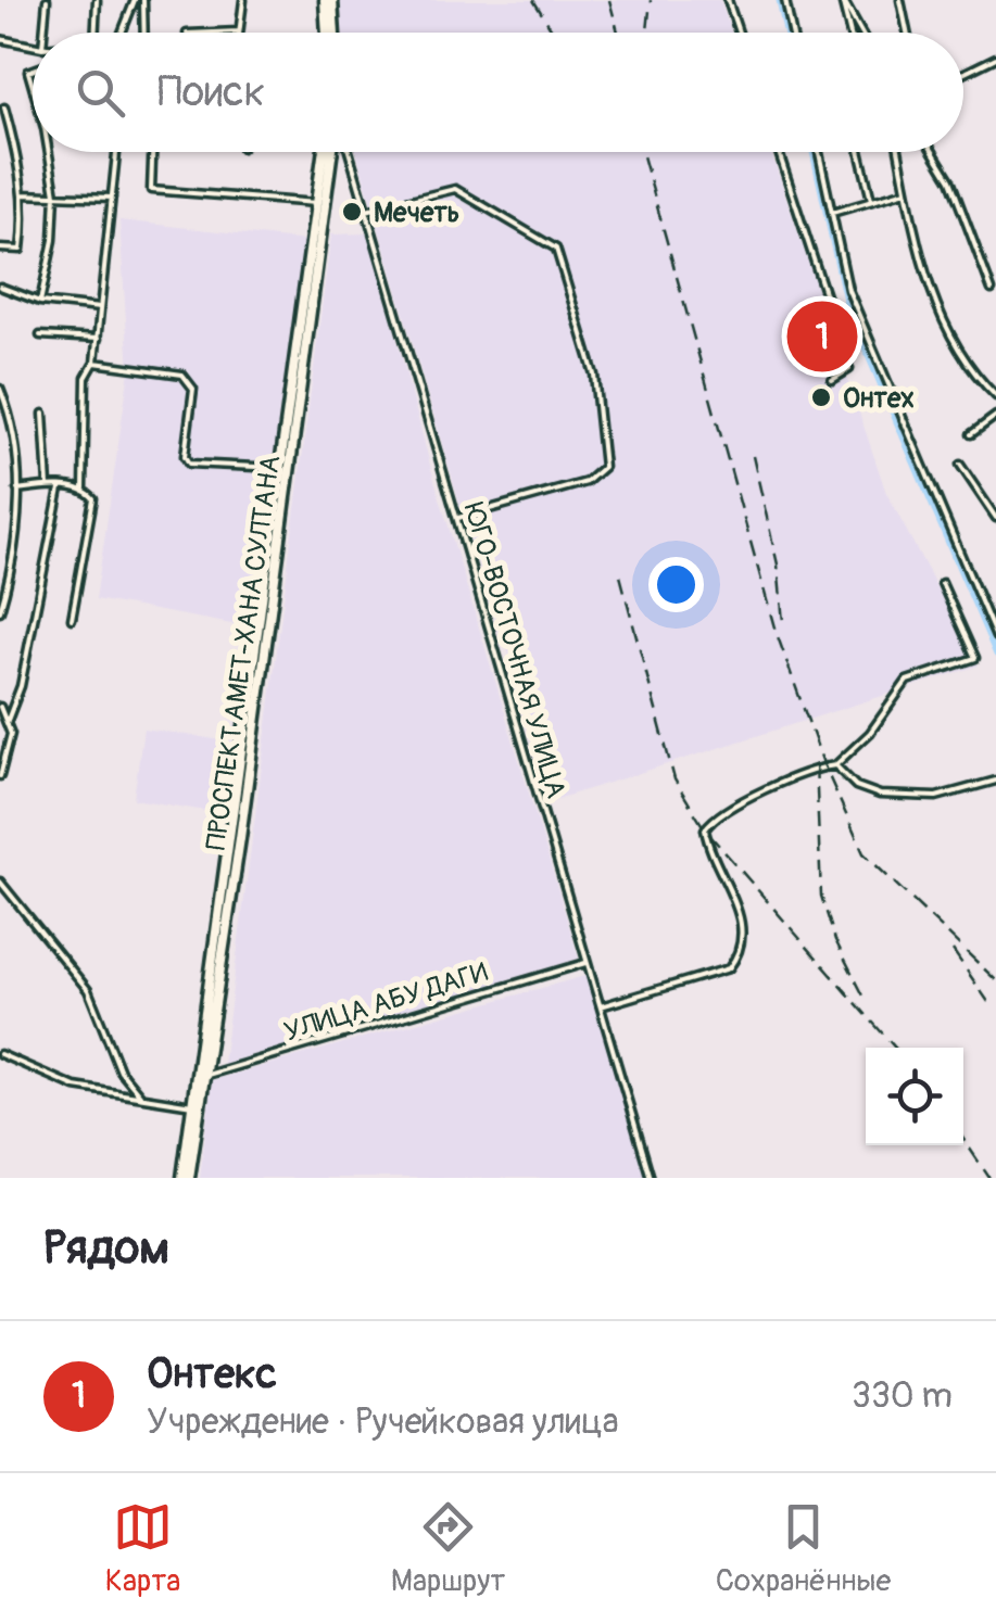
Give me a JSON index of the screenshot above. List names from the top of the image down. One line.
{"streets":{"main road":["ПРОСПЕКТ АМЕТ-ХАНА СУЛТАНА"],"street":["ЮГО-ВОСТОЧНАЯ УЛИЦА","УЛИЦА АБУ ДАГИ"]},"crossings":[["ЮГО-ВОСТОЧНАЯ УЛИЦА","УЛИЦА АБУ ДАГИ"],["ПРОСПЕКТ АМЕТ-ХАНА СУЛТАНА","УЛИЦА АБУ ДАГИ"]],"places":["Мечеть","Онтех"],"page":{"search":"Поиск","pins":"1","heading":"Рядом","list":[{"mark":"1","name":"Онтекс","note":"Учреждение · Ручейковая улица","value":"330 m"}],"nav":["Карта","Маршрут","Сохранённые"]}}
